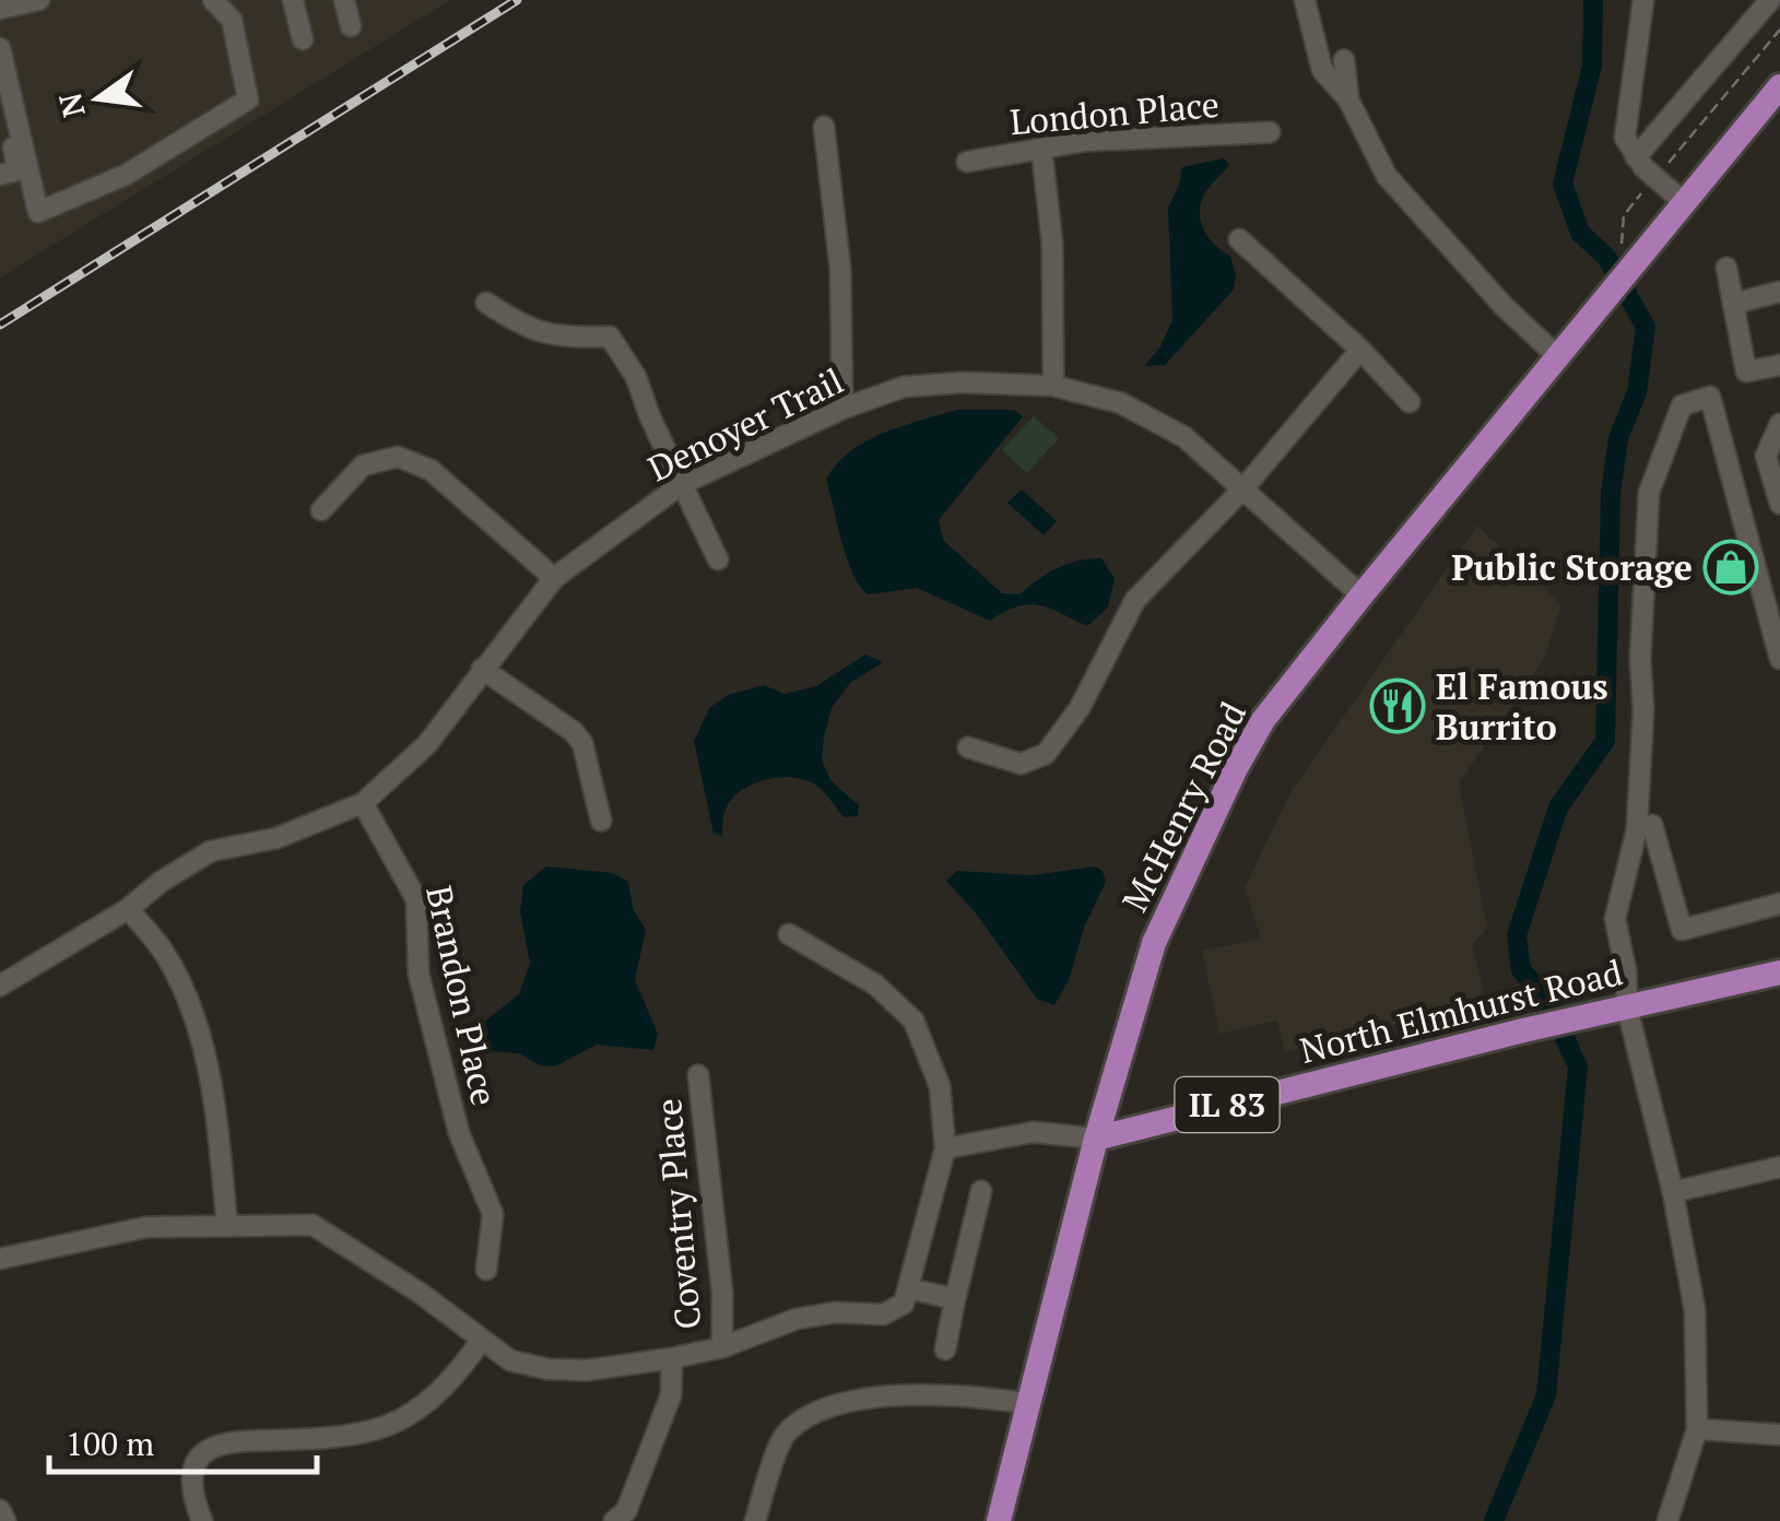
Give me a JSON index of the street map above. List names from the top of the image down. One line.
{"streets":{"main road":["McHenry Road","North Elmhurst Road","IL 83"],"street":["London Place","Denoyer Trail","Brandon Place","Coventry Place"]},"crossings":[["Denoyer Trail","McHenry Road"],["Denoyer Trail","Brandon Place"],["McHenry Road","North Elmhurst Road"]],"places":{"shop":["Public Storage"],"restaurant":["El Famous Burrito"]},"scale_bar":"100 m","north":"left"}
